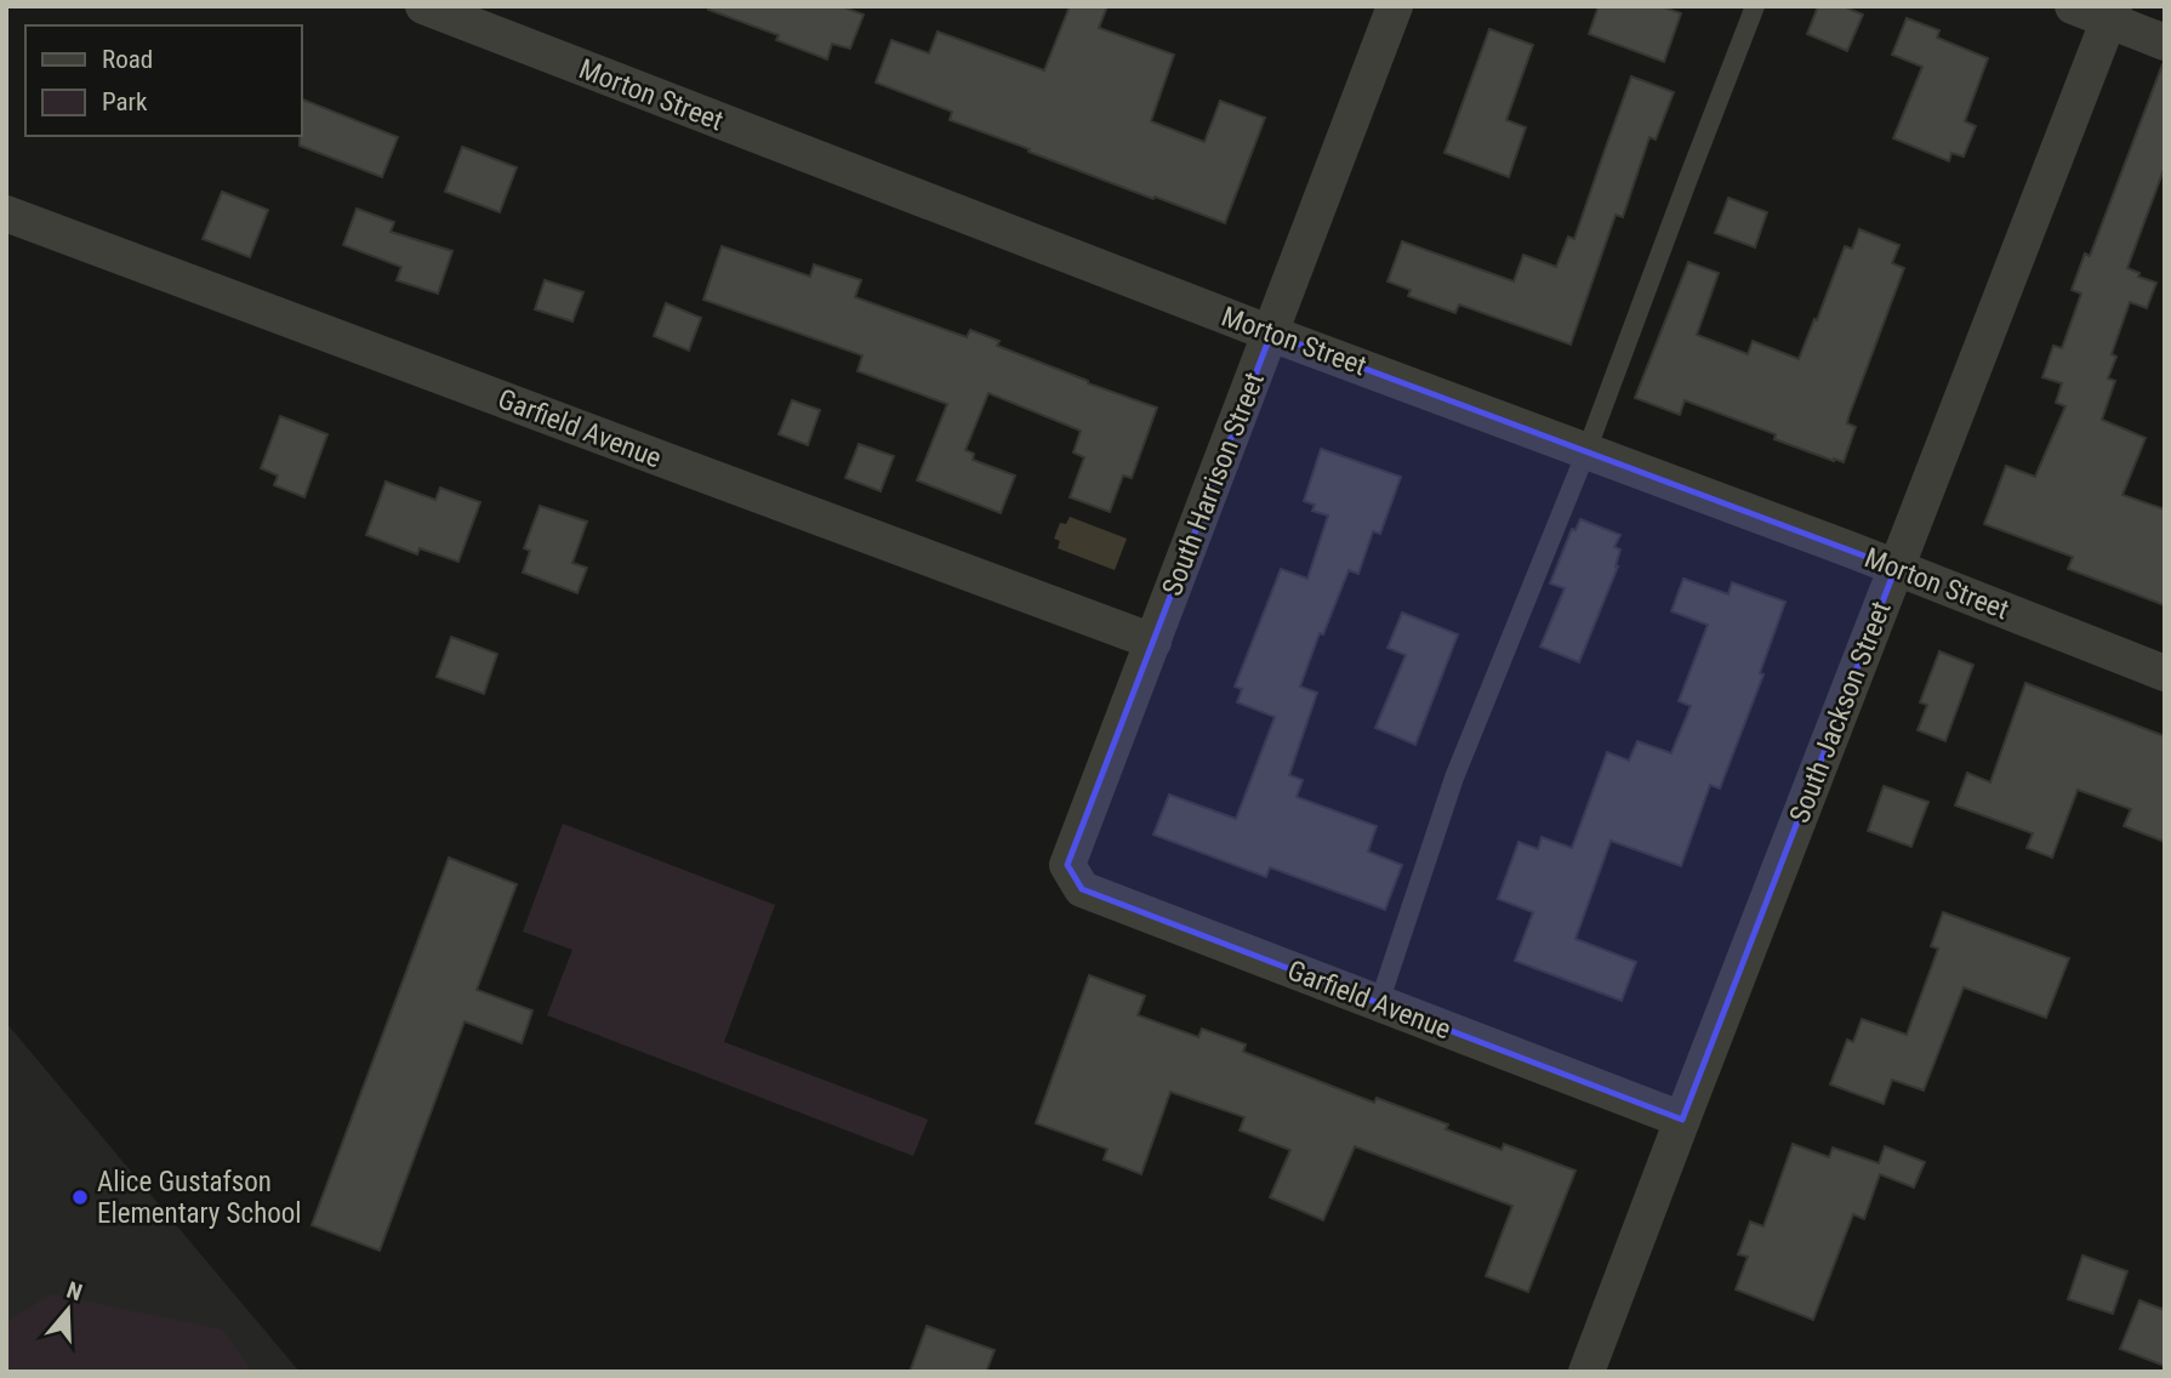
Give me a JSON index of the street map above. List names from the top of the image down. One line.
{"streets":{"street":["Morton Street","Garfield Avenue","South Harrison Street","South Jackson Street"]},"crossings":[["Morton Street","South Harrison Street"],["Morton Street","South Jackson Street"],["Garfield Avenue","South Harrison Street"],["Garfield Avenue","South Jackson Street"]],"places":["Alice Gustafson Elementary School"],"legend":["Road","Park"],"north":"top"}
